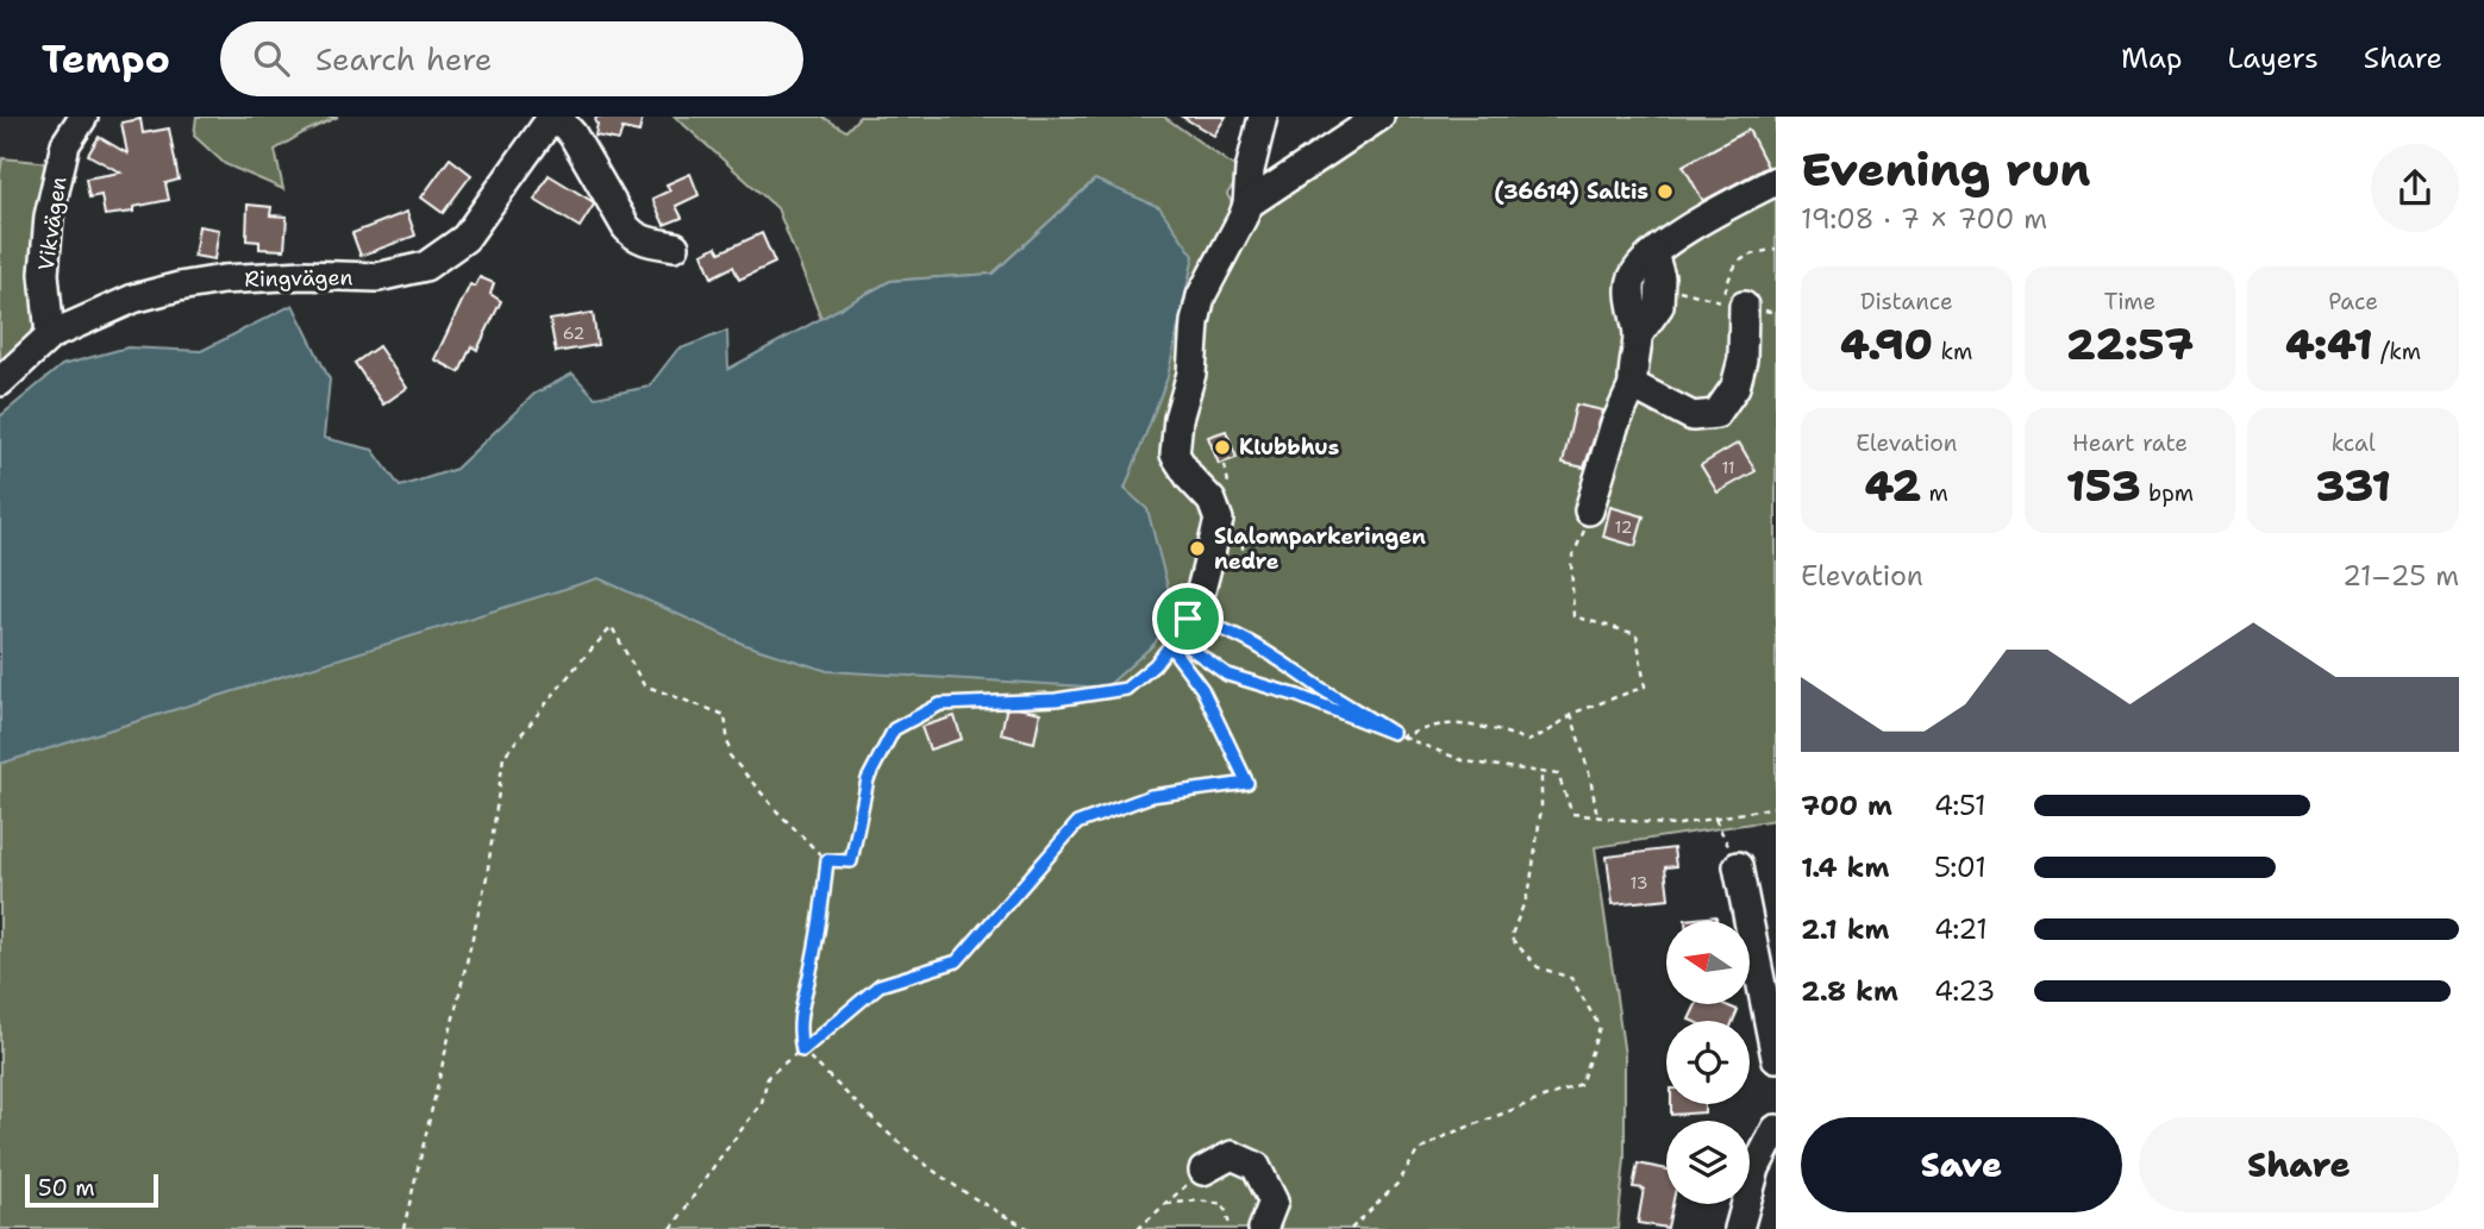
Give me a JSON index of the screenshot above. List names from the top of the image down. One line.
{"streets":{"street":["Vikvägen","Ringvägen"]},"crossings":[["Vikvägen","Ringvägen"]],"places":["(36614) Saltis","Klubbhus","Slalomparkeringen nedre"],"house_numbers":["62","11","12","13"],"scale_bar":"50 m","north":"left","page":{"header":"Tempo","search":"Search here","nav":["Map","Layers","Share"],"heading":["Evening run","19:08 · 7 × 700 m"],"stats":[["Distance","4.90 km"],["Time","22:57"],["Pace","4:41 /km"],["Elevation","42 m"],["Heart rate","153 bpm"],["kcal","331"]],"chart":["Elevation","21–25 m"],"list":[{"name":"700 m","note":"4:51"},{"name":"1.4 km","note":"5:01"},{"name":"2.1 km","note":"4:21"},{"name":"2.8 km","note":"4:23"}],"buttons":["Save","Share"],"scale":"50 m"}}
